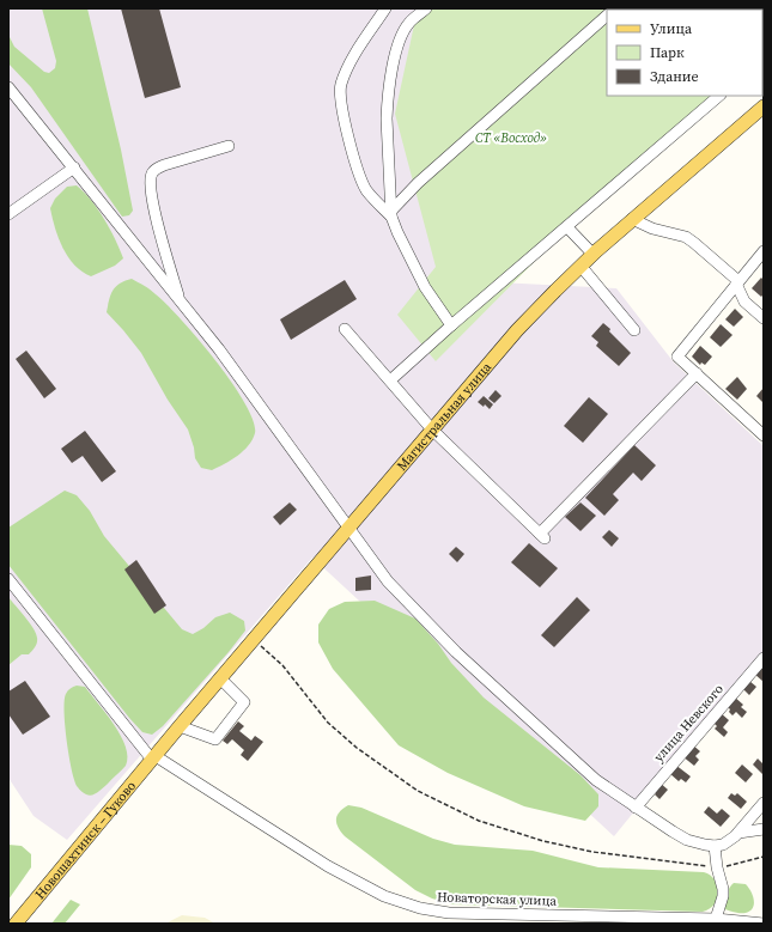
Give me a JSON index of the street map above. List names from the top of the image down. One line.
{"streets":{"main road":["Магистральная улица","Новошахтинск – Гуково"],"street":["улица Невского","Новаторская улица"]},"crossings":[["Магистральная улица","Новошахтинск – Гуково"],["Магистральная улица","Новаторская улица"],["Новошахтинск – Гуково","Новаторская улица"]],"parks":["СТ «Восход»"],"legend":["Улица","Парк","Здание"]}
